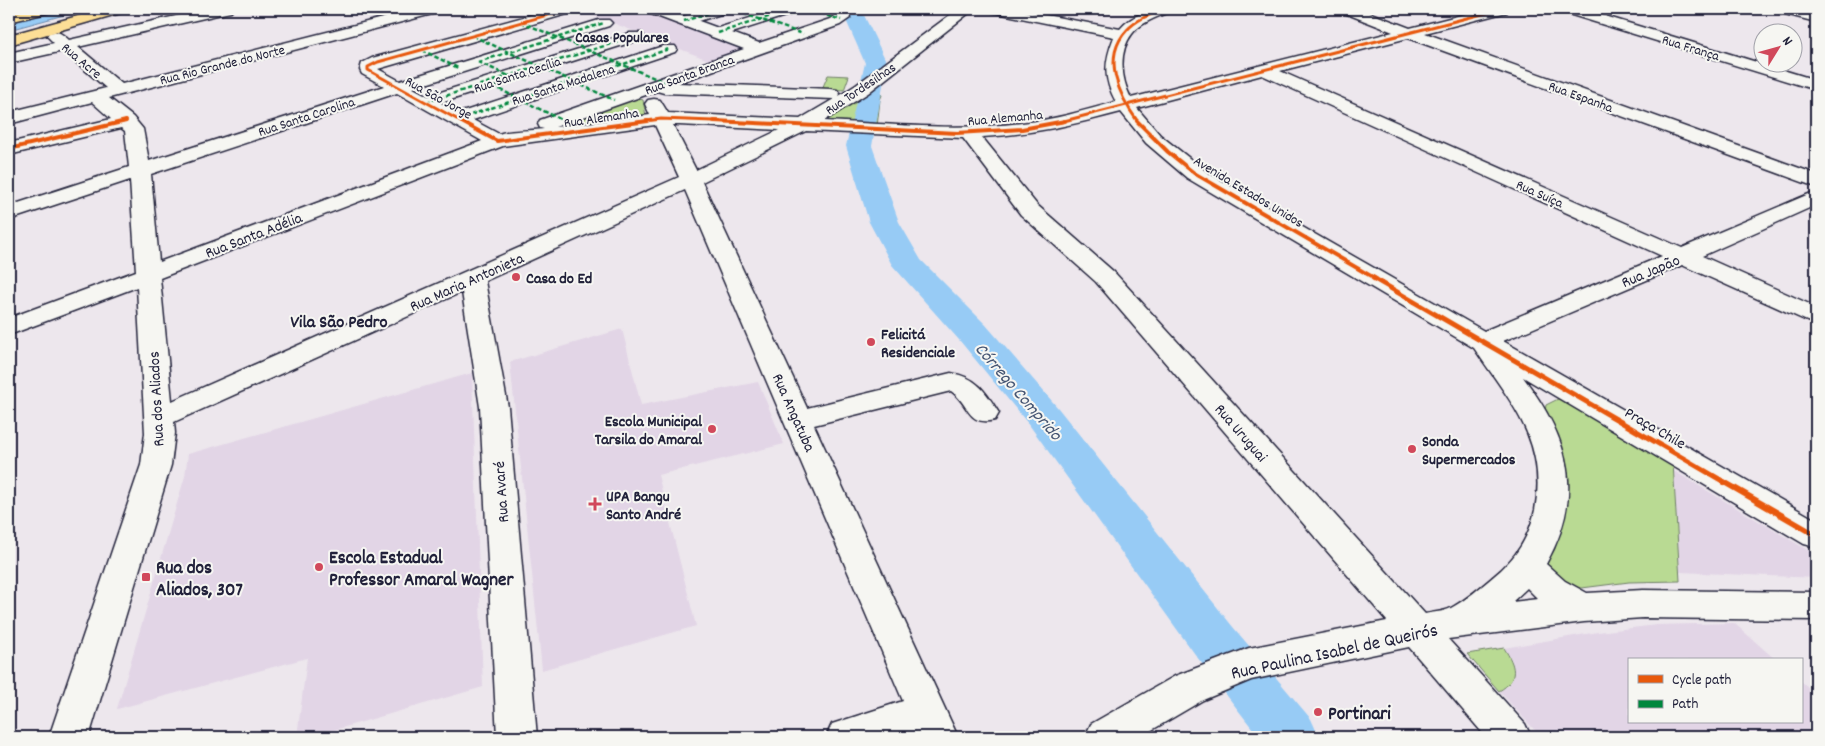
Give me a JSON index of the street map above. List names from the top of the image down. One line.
{"streets":{"street":["Rua França","Rua Acre","Rua Rio Grande do Norte","Rua Santa Cecília","Rua Santa Branca","Rua Santa Madalena","Rua Tordesilhas","Rua Espanha","Rua São Jorge","Rua Santa Carolina","Rua Alemanha","Avenida Estados Unidos","Rua Suíça","Rua Santa Adélia","Rua Japão","Rua Maria Antonieta","Rua dos Aliados","Rua Angatuba","Praça Chile","Rua Uruguai","Rua Avaré","Rua Paulina Isabel de Queirós"]},"crossings":[["Rua Acre","Rua Rio Grande do Norte"],["Rua Acre","Rua dos Aliados"],["Rua Rio Grande do Norte","Rua dos Aliados"],["Rua Santa Cecília","Rua São Jorge"],["Rua Santa Branca","Rua Alemanha"],["Rua Santa Branca","Rua Angatuba"],["Rua Santa Madalena","Rua São Jorge"],["Rua Tordesilhas","Rua Alemanha"],["Rua Tordesilhas","Rua Maria Antonieta"],["Rua Tordesilhas","Rua Angatuba"],["Rua Espanha","Rua Alemanha"],["Rua São Jorge","Rua Santa Carolina"],["Rua São Jorge","Rua Alemanha"],["Rua São Jorge","Rua Santa Adélia"],["Rua Santa Carolina","Rua dos Aliados"],["Rua Alemanha","Avenida Estados Unidos"],["Rua Alemanha","Rua Suíça"],["Rua Alemanha","Rua Santa Adélia"],["Rua Alemanha","Rua Angatuba"],["Rua Alemanha","Rua Uruguai"],["Avenida Estados Unidos","Rua Japão"],["Avenida Estados Unidos","Praça Chile"],["Rua Suíça","Rua Japão"],["Rua Santa Adélia","Rua dos Aliados"],["Rua Japão","Praça Chile"],["Rua Maria Antonieta","Rua dos Aliados"],["Rua Maria Antonieta","Rua Angatuba"],["Rua Maria Antonieta","Rua Avaré"],["Rua Uruguai","Rua Paulina Isabel de Queirós"]],"districts":["Casas Populares","Vila São Pedro"],"water":["Córrego Comprido"],"places":{"other":["Casa do Ed","Felicitá Residenciale","Escola Municipal Tarsila do Amaral","Sonda Supermercados","Escola Estadual Professor Amaral Wagner","Portinari"],"health":["UPA Bangu Santo André"],"transit":["Rua dos Aliados, 307"]},"legend":["Cycle path","Path"],"north":"top right"}
